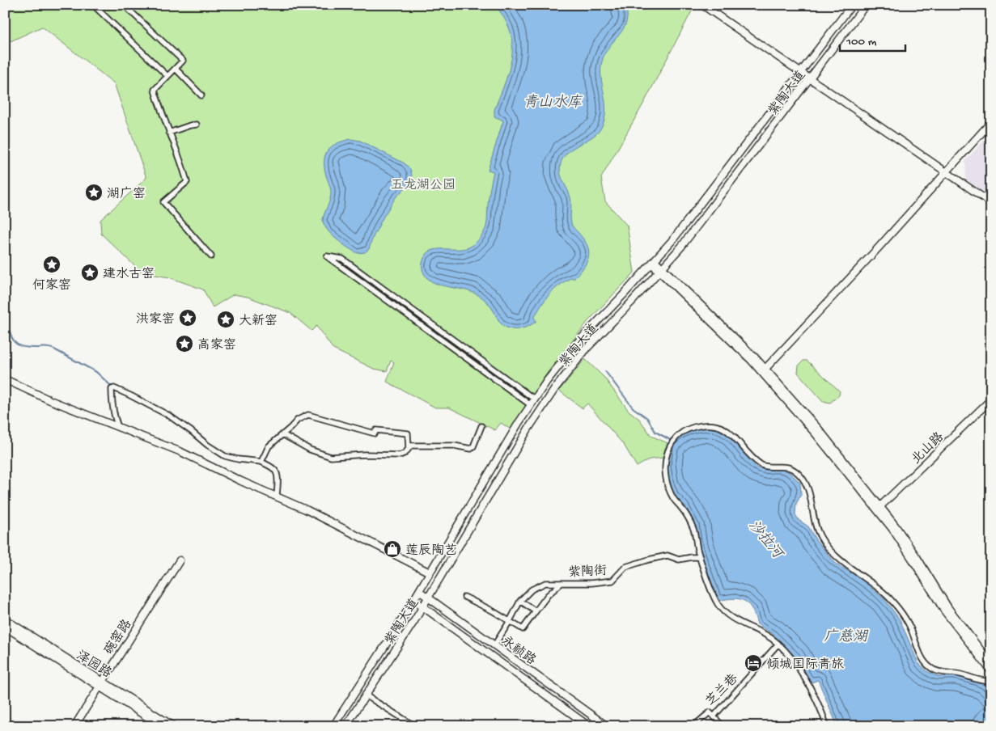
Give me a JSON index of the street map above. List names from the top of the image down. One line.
{"streets":{"street":["紫陶大道","北山路","紫陶街","碗窑路","永祯路","泽园路","芝兰巷"]},"crossings":[["紫陶大道","永祯路"],["紫陶街","永祯路"],["碗窑路","泽园路"]],"water":["青山水库","沙拉河","广慈湖"],"parks":["五龙湖公园"],"places":{"place":["湖广窑","何家窑","建水古窑","洪家窑","大新窑","高家窑"],"shop":["莲辰陶艺"],"hotel":["倾城国际青旅"]},"scale_bar":"100 m"}
